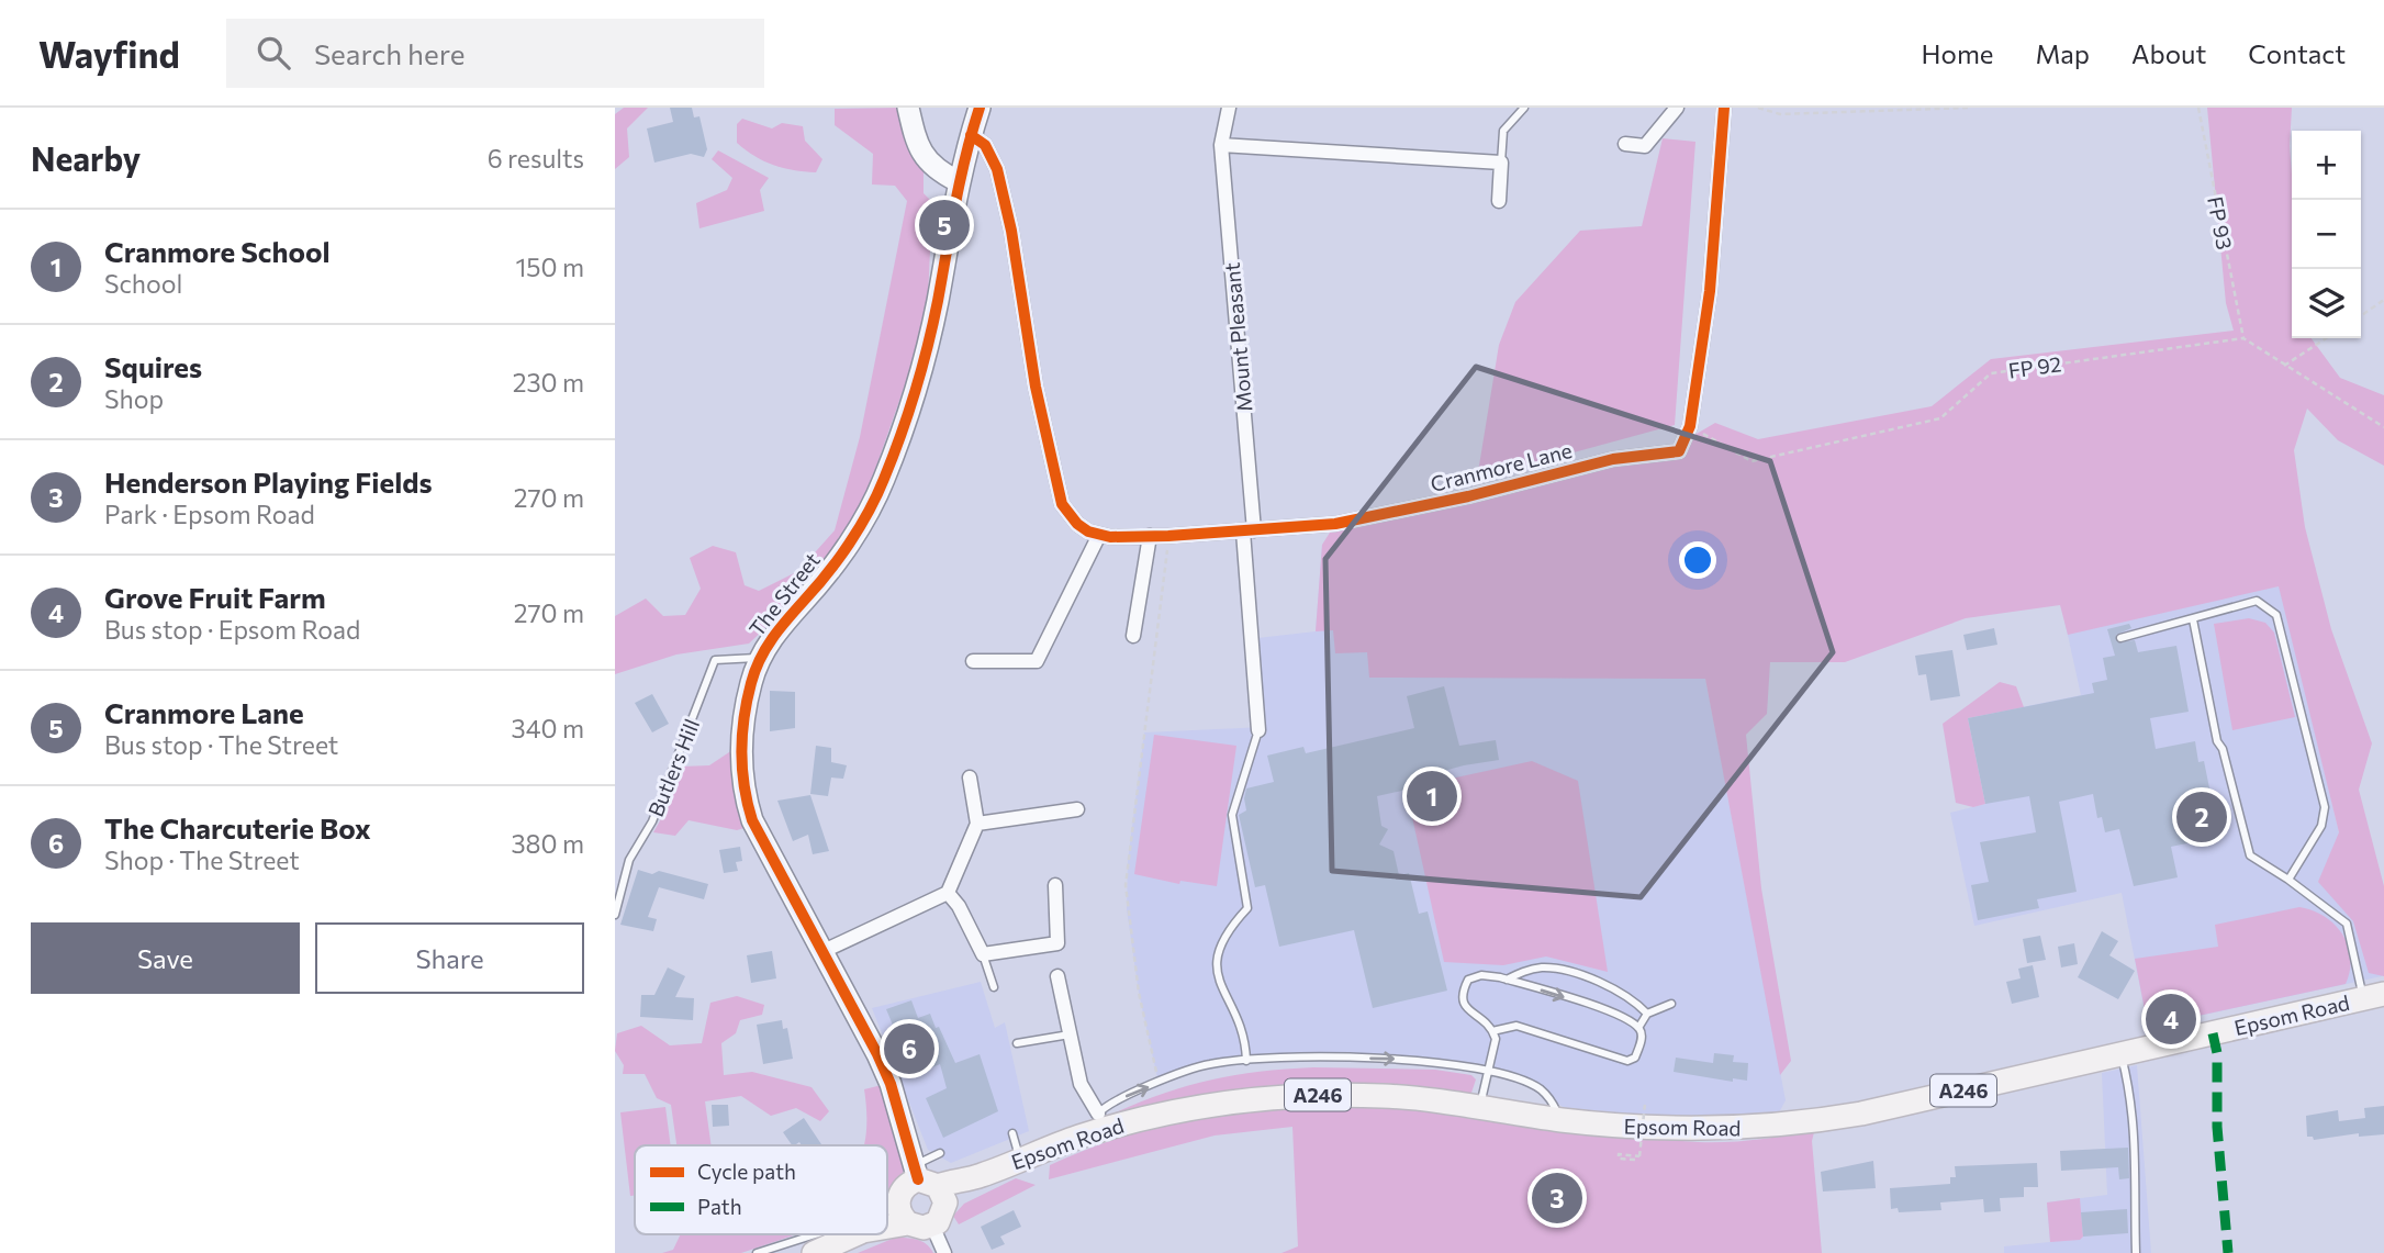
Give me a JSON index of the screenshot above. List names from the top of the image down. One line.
{"streets":{"main road":["Epsom Road","A246"],"street":["Mount Pleasant","Cranmore Lane","The Street"],"lane":["Butlers Hill"],"path":["FP 93","FP 92"]},"crossings":[["FP 93","FP 92"],["Mount Pleasant","Cranmore Lane"],["FP 92","Cranmore Lane"],["The Street","Butlers Hill"],["The Street","Epsom Road"]],"legend":["Cycle path","Path"],"page":{"header":"Wayfind","search":"Search here","nav":["Home","Map","About","Contact"],"heading":["Nearby","6 results"],"map_buttons":["+","−"],"pins":["5","1","2","4","6","3"],"list":[{"mark":"1","name":"Cranmore School","note":"School","value":"150 m"},{"mark":"2","name":"Squires","note":"Shop","value":"230 m"},{"mark":"3","name":"Henderson Playing Fields","note":"Park · Epsom Road","value":"270 m"},{"mark":"4","name":"Grove Fruit Farm","note":"Bus stop · Epsom Road","value":"270 m"},{"mark":"5","name":"Cranmore Lane","note":"Bus stop · The Street","value":"340 m"},{"mark":"6","name":"The Charcuterie Box","note":"Shop · The Street","value":"380 m"}],"buttons":["Save","Share"]}}
